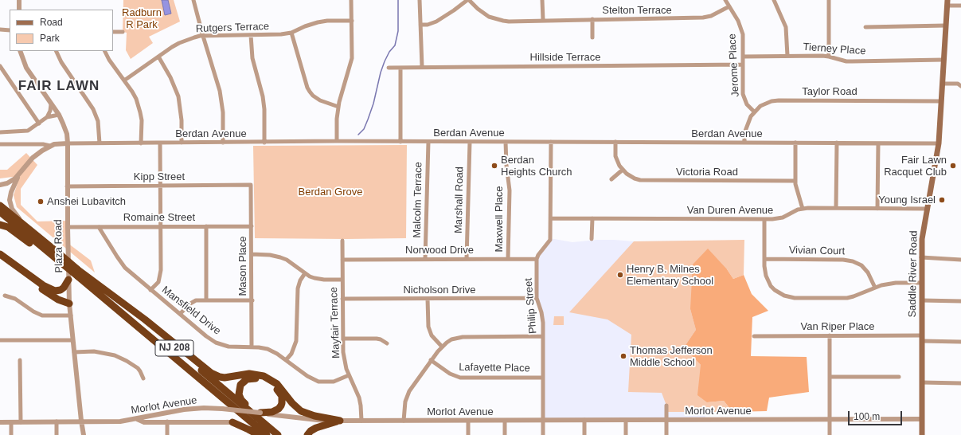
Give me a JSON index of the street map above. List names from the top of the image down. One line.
{"streets":{"highway":["NJ 208"],"main road":["Saddle River Road"],"street":["Stelton Terrace","Rutgers Terrace","Tierney Place","Hillside Terrace","Jerome Place","Taylor Road","Berdan Avenue","Victoria Road","Kipp Street","Malcolm Terrace","Marshall Road","Van Duren Avenue","Romaine Street","Maxwell Place","Plaza Road","Norwood Drive","Vivian Court","Mason Place","Nicholson Drive","Philip Street","Mansfield Drive","Mayfair Terrace","Van Riper Place","Lafayette Place","Morlot Avenue"]},"crossings":[["Stelton Terrace","Jerome Place"],["Tierney Place","Jerome Place"],["Tierney Place","Saddle River Road"],["Hillside Terrace","Jerome Place"],["Jerome Place","Taylor Road"],["Taylor Road","Saddle River Road"],["Berdan Avenue","Victoria Road"],["Berdan Avenue","Malcolm Terrace"],["Berdan Avenue","Marshall Road"],["Berdan Avenue","Maxwell Place"],["Berdan Avenue","Plaza Road"],["Berdan Avenue","Saddle River Road"],["Kipp Street","Plaza Road"],["Kipp Street","Mason Place"],["Malcolm Terrace","Norwood Drive"],["Marshall Road","Norwood Drive"],["Van Duren Avenue","Saddle River Road"],["Romaine Street","Plaza Road"],["Romaine Street","Mason Place"],["Romaine Street","Mansfield Drive"],["Maxwell Place","Norwood Drive"],["Plaza Road","Morlot Avenue"],["Norwood Drive","Philip Street"],["Norwood Drive","Mayfair Terrace"],["Mason Place","Mansfield Drive"],["Saddle River Road","Van Riper Place"],["Saddle River Road","Morlot Avenue"],["Nicholson Drive","Philip Street"],["Nicholson Drive","Mayfair Terrace"],["Philip Street","Lafayette Place"],["Philip Street","Morlot Avenue"],["Mansfield Drive","Mayfair Terrace"],["Mayfair Terrace","Morlot Avenue"]],"districts":["FAIR LAWN"],"parks":["Radburn R Park","Berdan Grove"],"places":["Berdan Heights Church","Fair Lawn Racquet Club","Young Israel","Anshei Lubavitch","Henry B. Milnes Elementary School","Thomas Jefferson Middle School"],"legend":["Road","Park"],"scale_bar":"100 m"}
